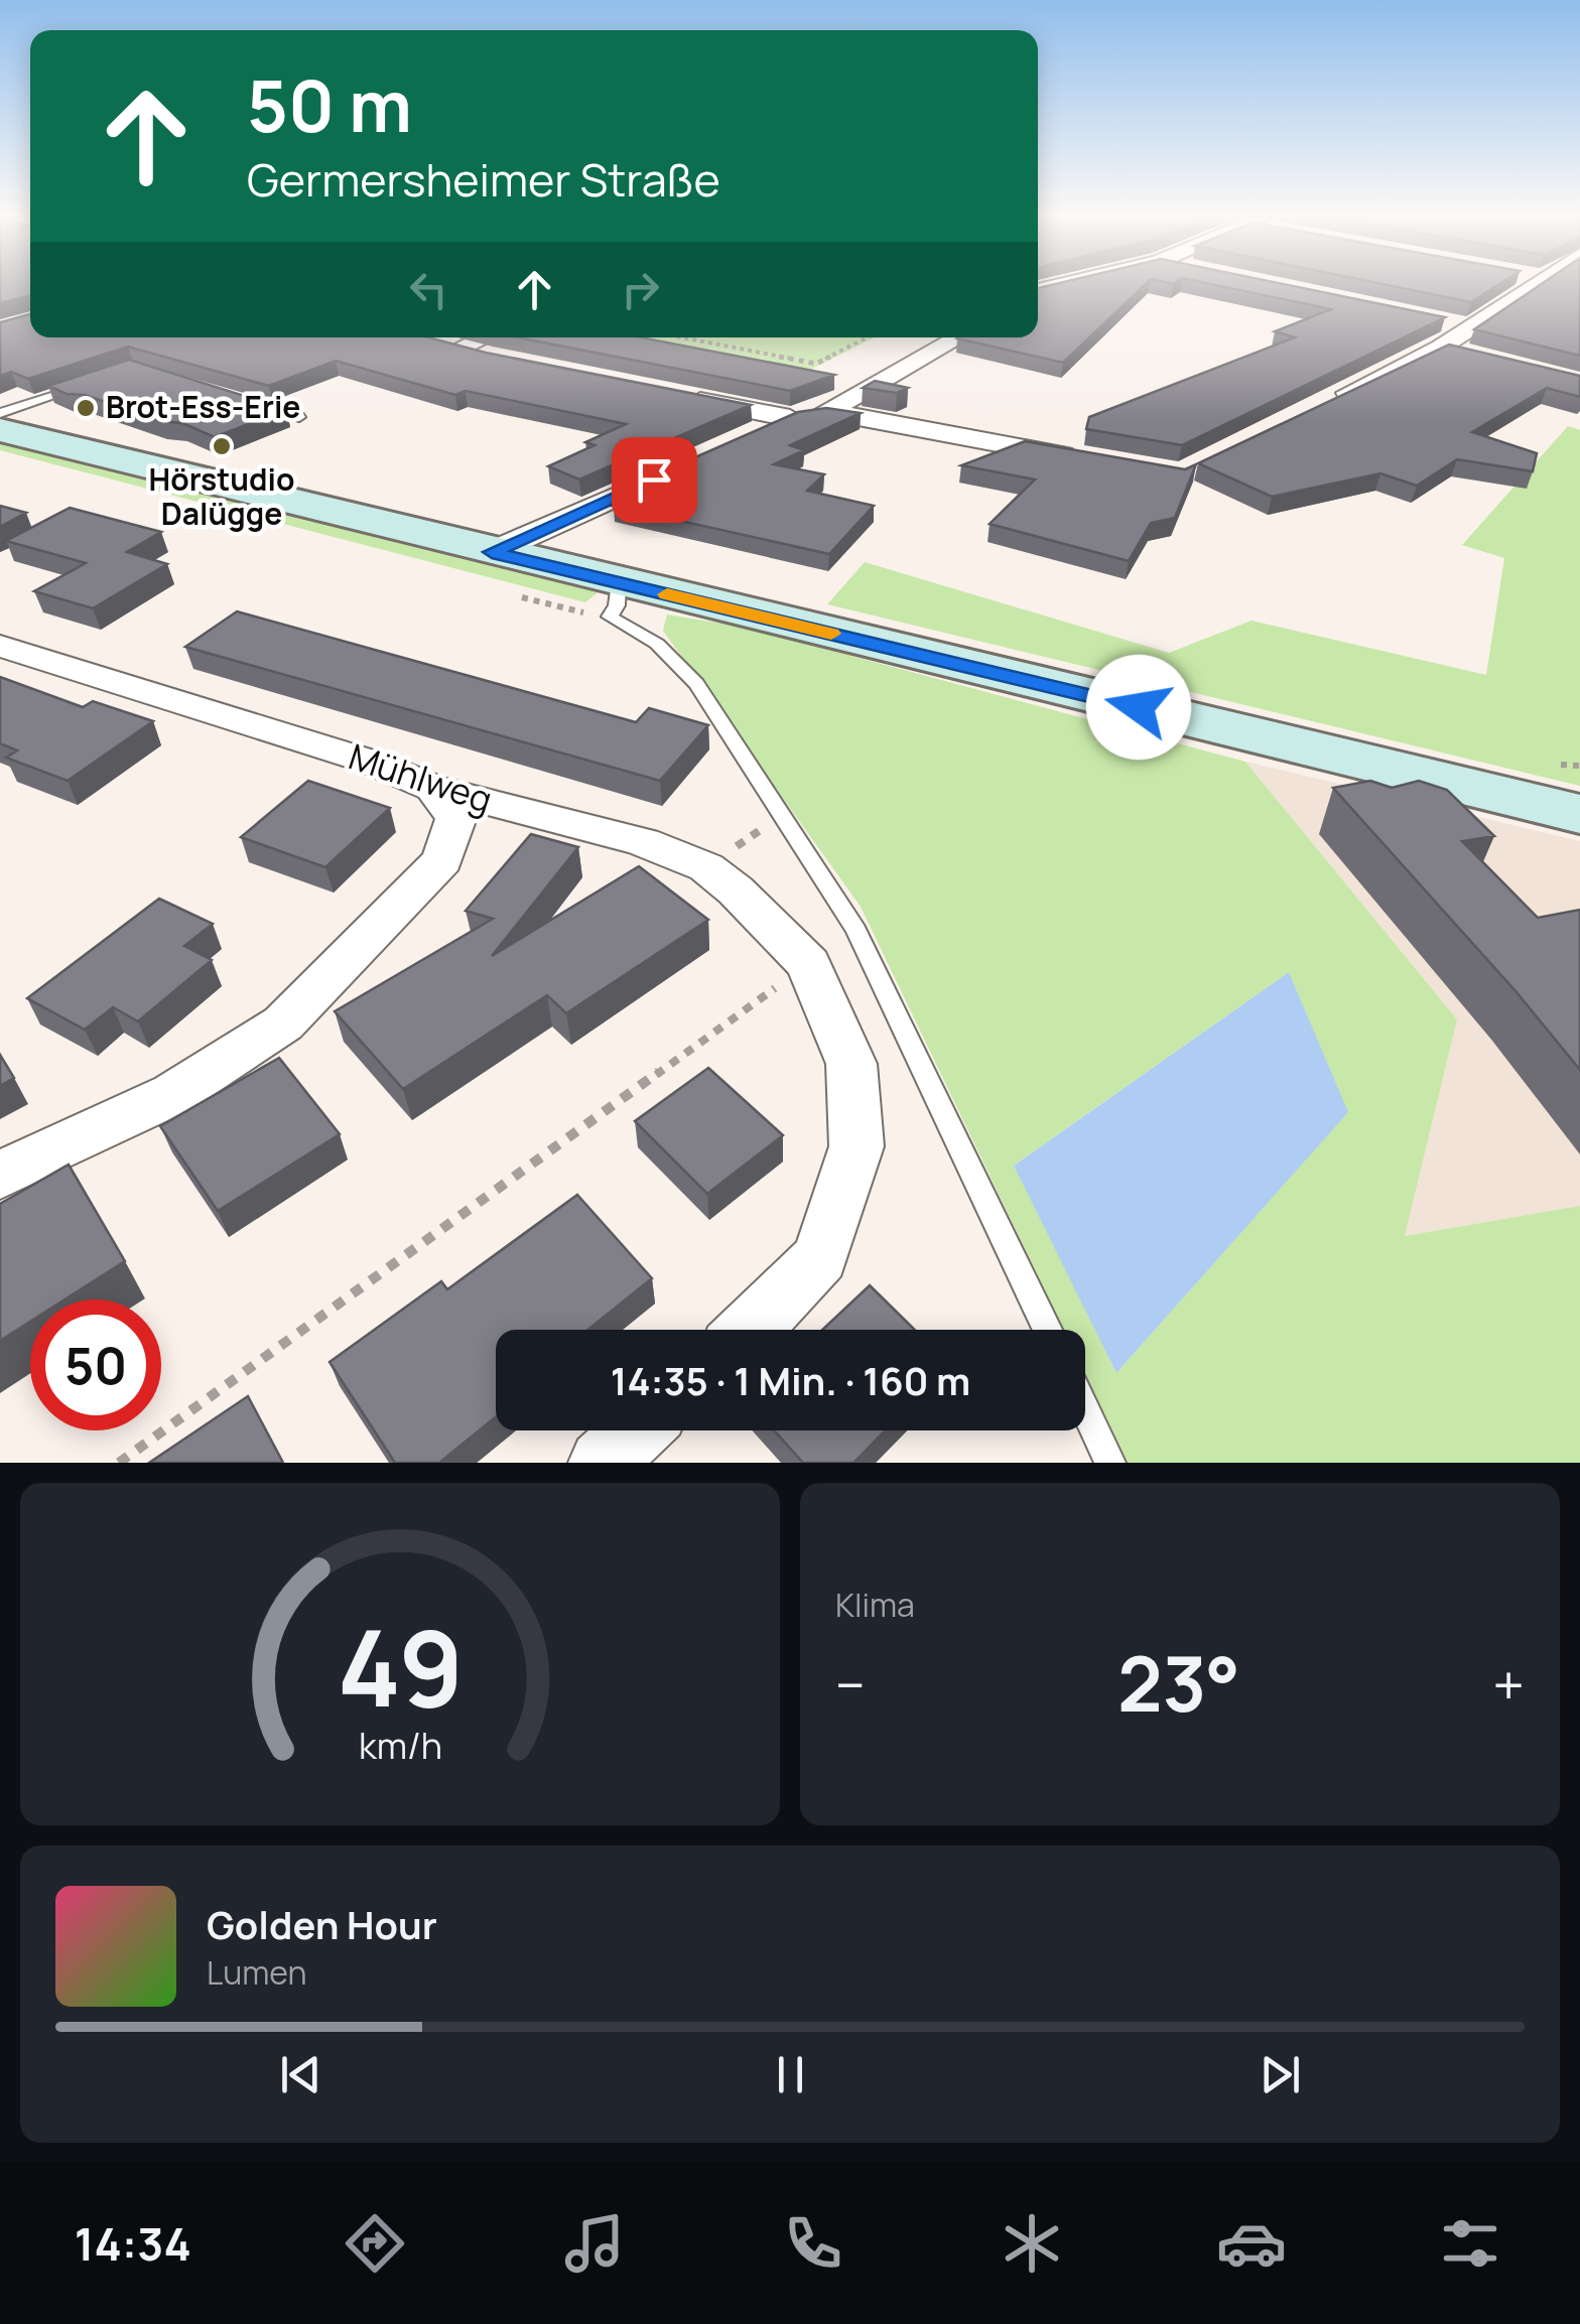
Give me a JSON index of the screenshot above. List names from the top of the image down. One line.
{"streets":{"street":["Mühlweg"]},"places":["Brot-Ess-Erie","Hörstudio Dalügge"],"page":{"turn":["50 m","Germersheimer Straße"],"limit":"50","trip":"14:35 · 1 Min. · 160 m","tile":"Klima","heat":["−","23°","+"],"song":["Golden Hour","Lumen"],"tabs":"14:34","gauge":["49","km/h"]}}
